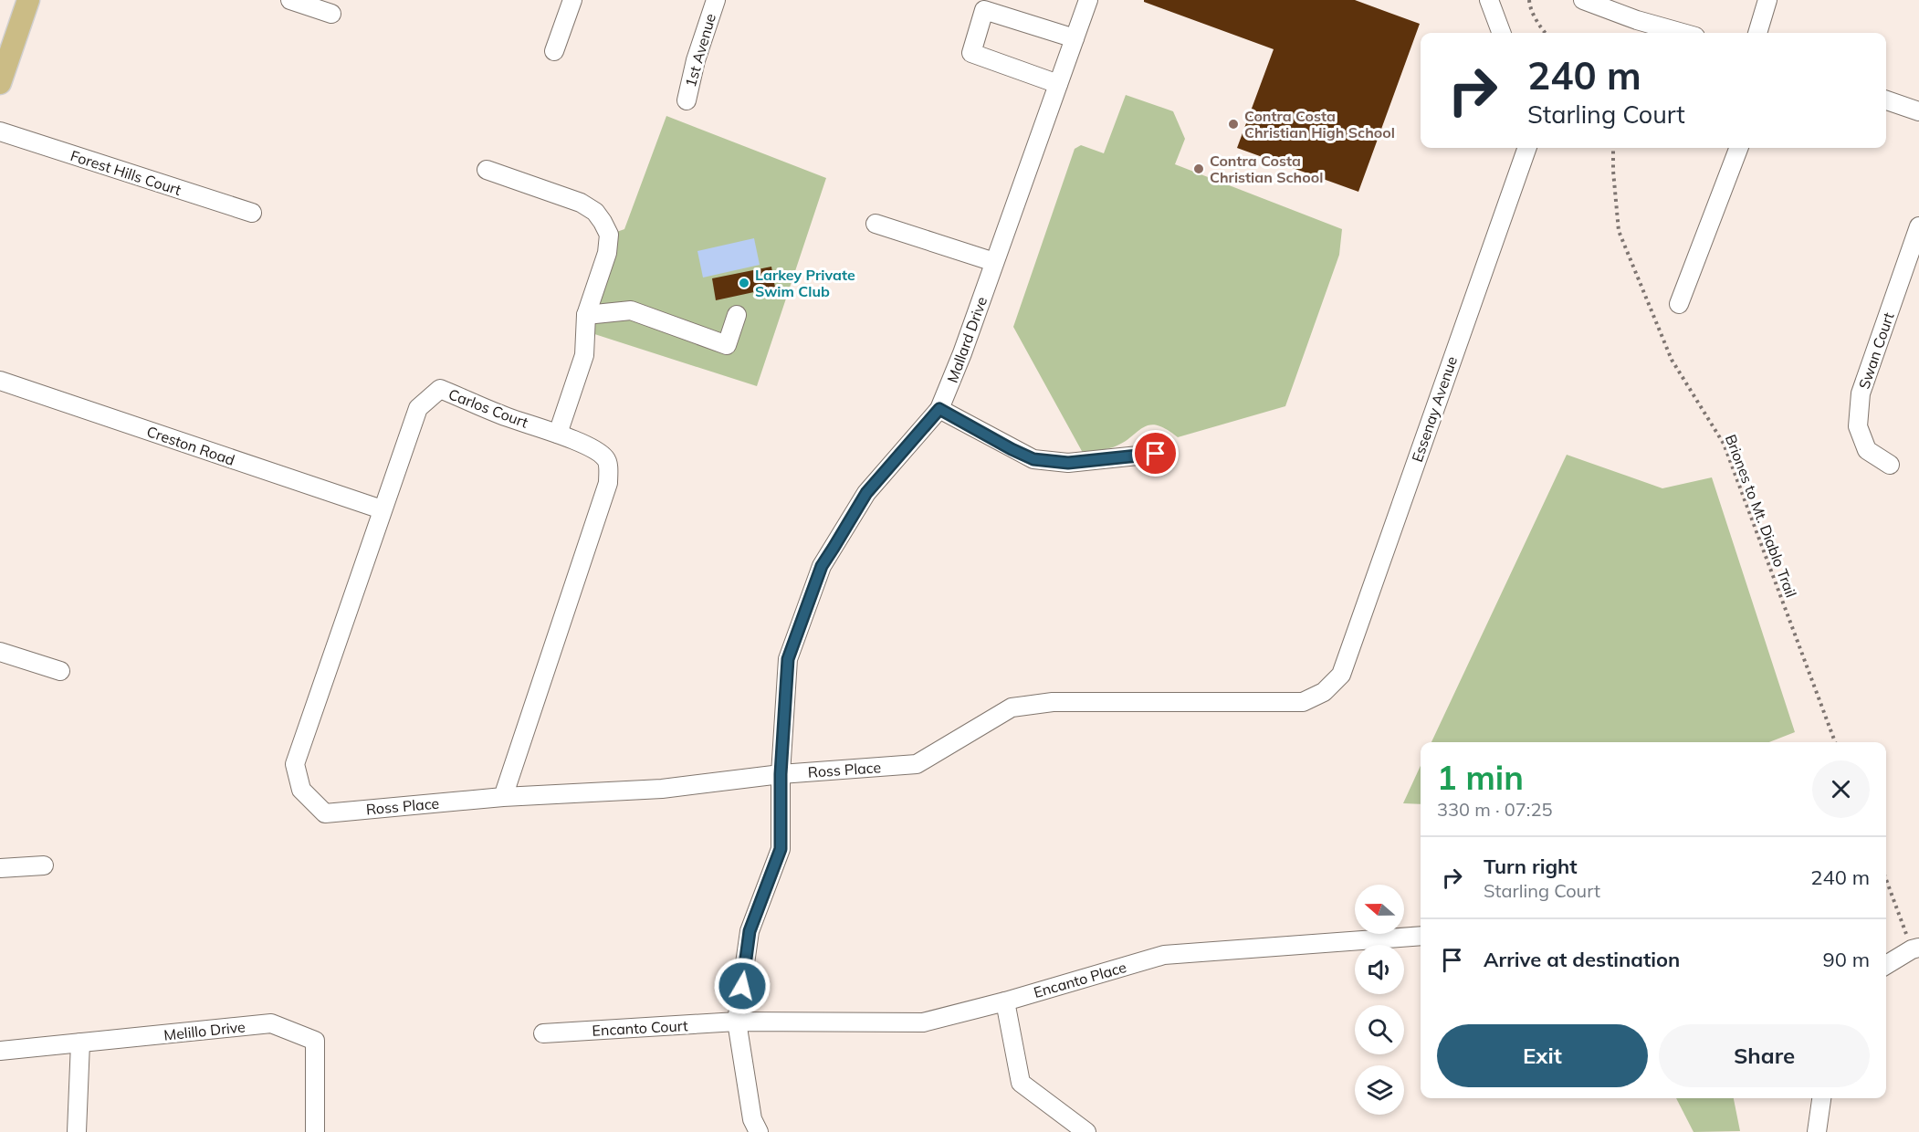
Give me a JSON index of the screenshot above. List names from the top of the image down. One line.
{"streets":{"street":["1st Avenue","Forest Hills Court","Mallard Drive","Swan Court","Carlos Court","Essenay Avenue","Creston Road","Ross Place","Encanto Place","Encanto Court","Melillo Drive"],"path":["Briones to Mt. Diablo Trail"]},"crossings":[["Mallard Drive","Ross Place"],["Mallard Drive","Encanto Place"],["Mallard Drive","Encanto Court"],["Carlos Court","Creston Road"],["Carlos Court","Ross Place"],["Essenay Avenue","Ross Place"],["Encanto Place","Encanto Court"]],"places":["Contra Costa Christian High School","Contra Costa Christian School","Larkey Private Swim Club"],"north":"left","page":{"turn":["240 m","Starling Court"],"heading":["1 min","330 m · 07:25"],"list":[{"name":"Turn right","note":"Starling Court","value":"240 m"},{"name":"Arrive at destination","value":"90 m"}],"buttons":["Exit","Share"]}}
